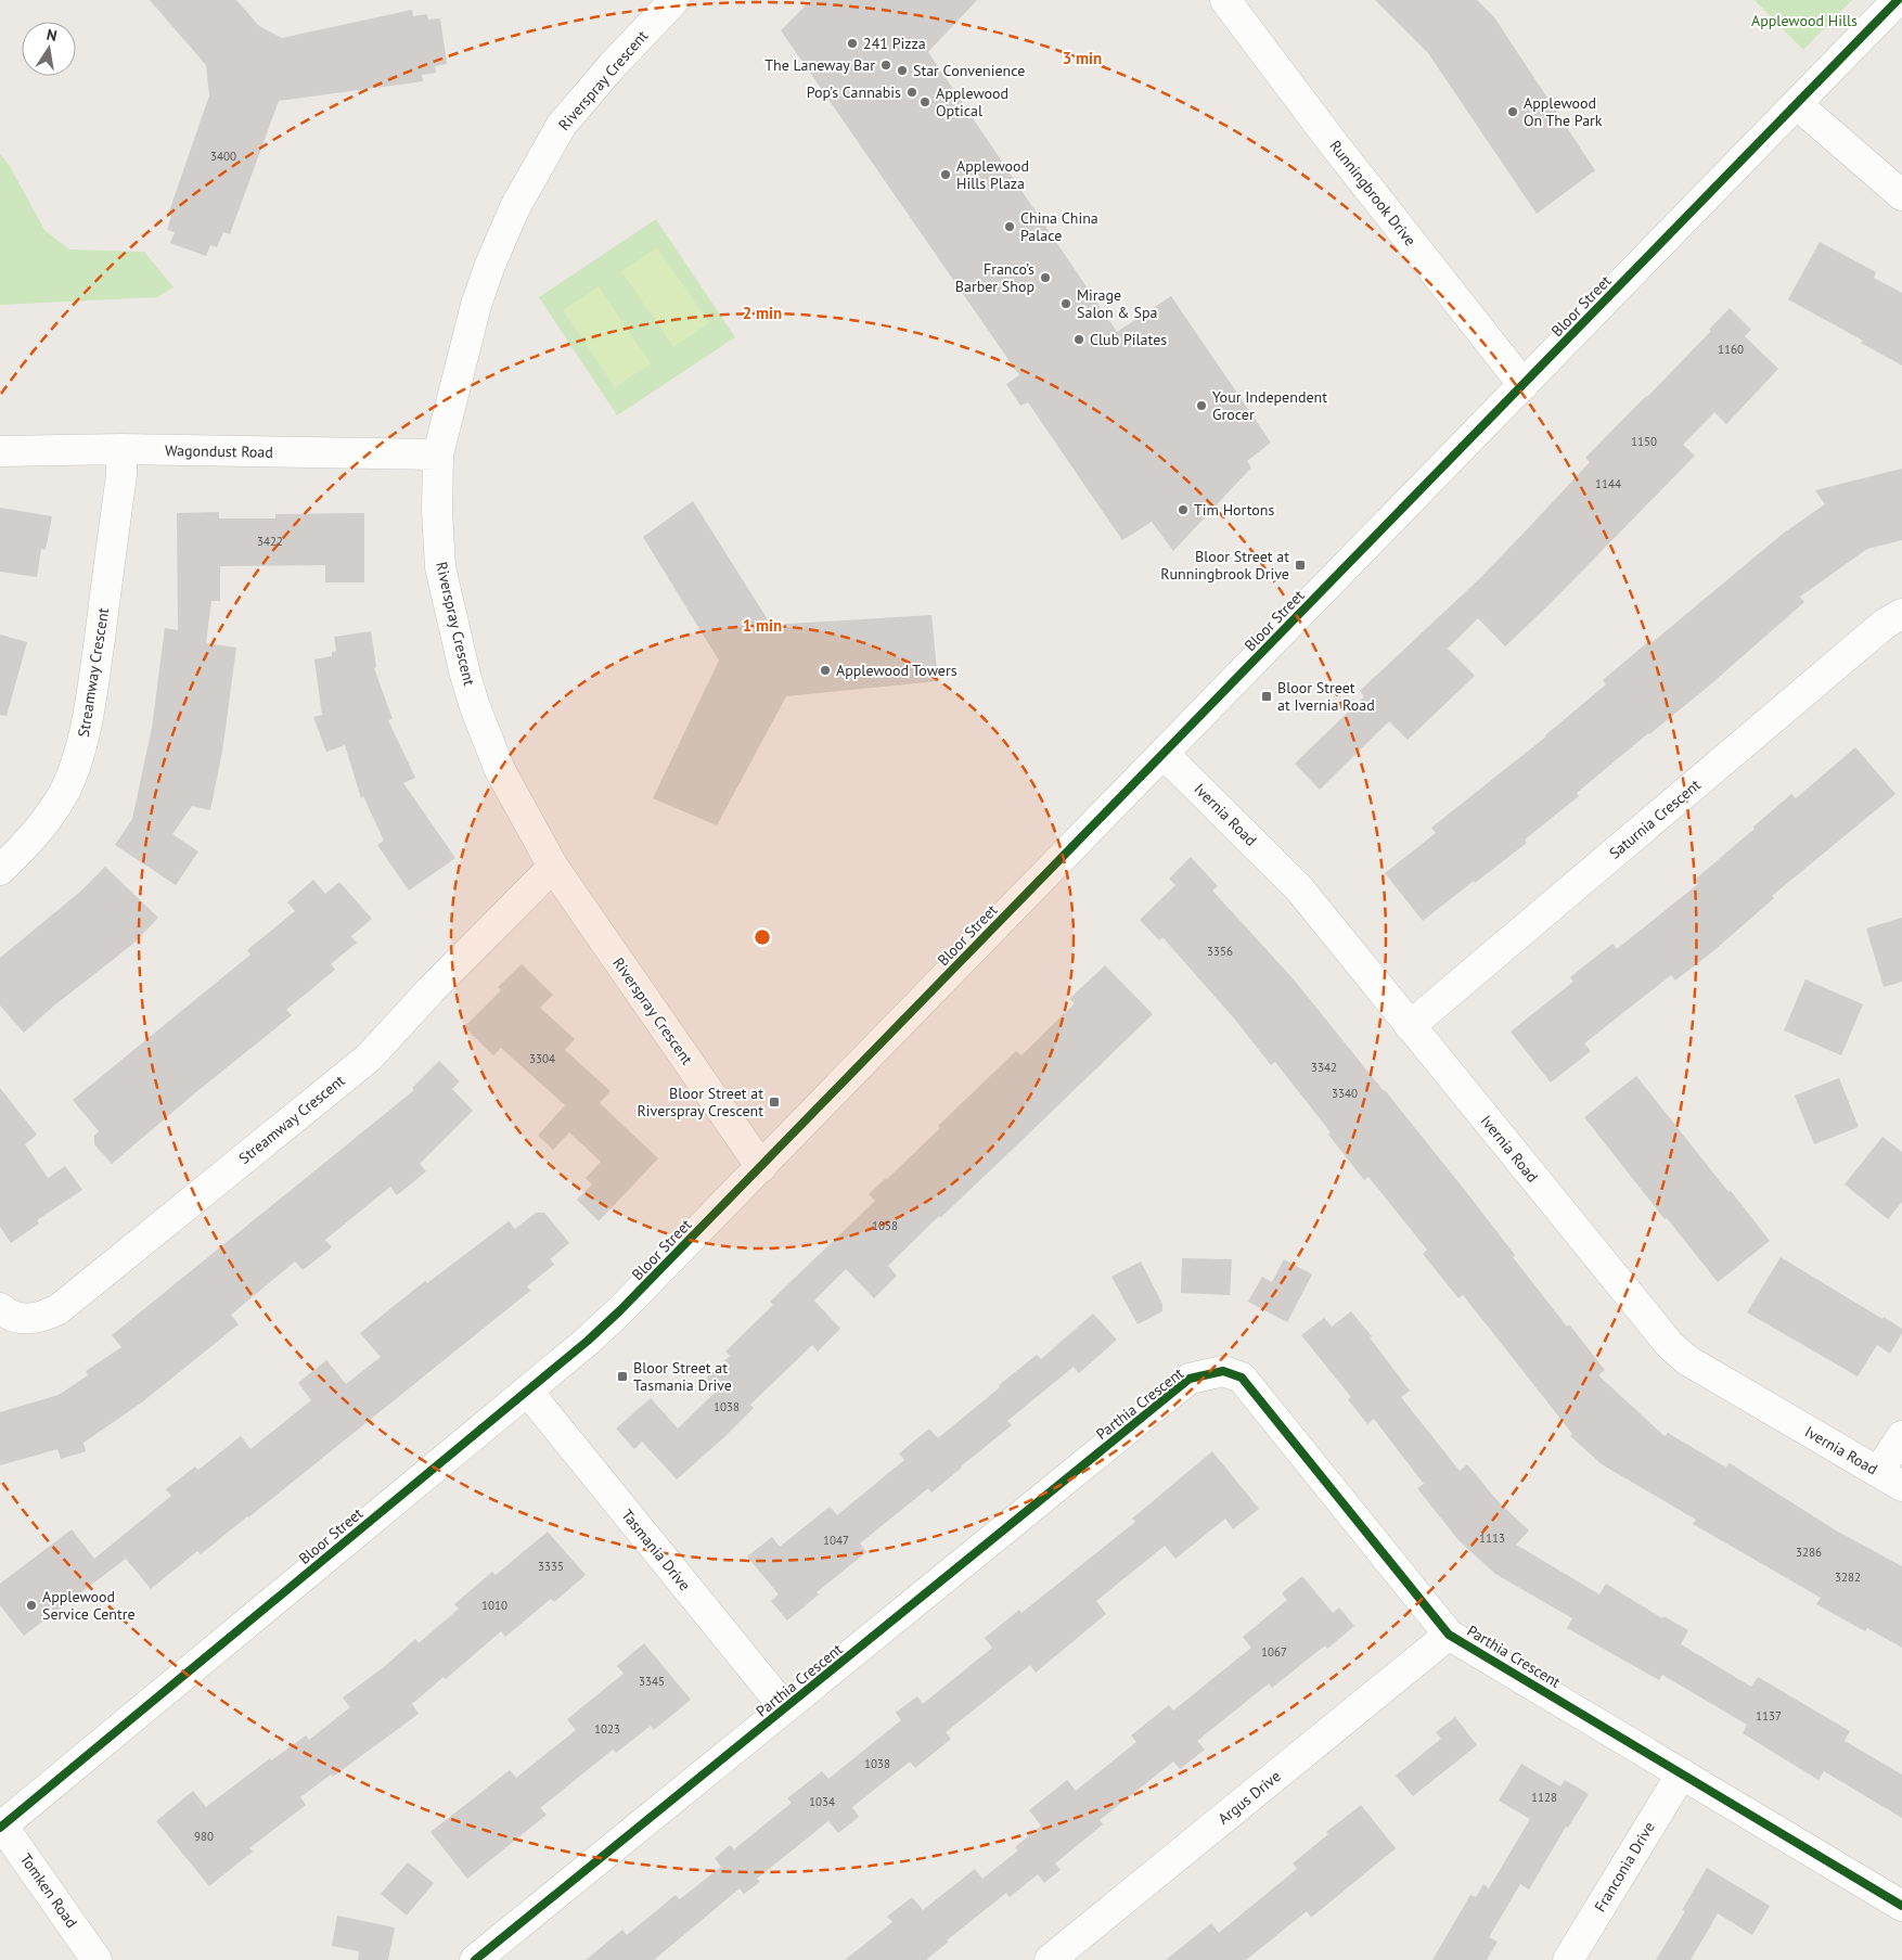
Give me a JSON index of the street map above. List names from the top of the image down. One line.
{"streets":{"street":["Riverspray Crescent","Runningbrook Drive","Bloor Street","Wagondust Road","Streamway Crescent","Ivernia Road","Saturnia Crescent","Parthia Crescent","Tasmania Drive","Argus Drive","Franconia Drive","Tomken Road"]},"crossings":[["Riverspray Crescent","Bloor Street"],["Riverspray Crescent","Wagondust Road"],["Riverspray Crescent","Streamway Crescent"],["Runningbrook Drive","Bloor Street"],["Bloor Street","Ivernia Road"],["Bloor Street","Tasmania Drive"],["Bloor Street","Tomken Road"],["Wagondust Road","Streamway Crescent"],["Ivernia Road","Saturnia Crescent"],["Parthia Crescent","Tasmania Drive"],["Parthia Crescent","Argus Drive"],["Parthia Crescent","Franconia Drive"]],"parks":["Applewood Hills"],"places":{"other":["241 Pizza","The Laneway Bar","Star Convenience","Pop’s Cannabis","Applewood Optical","Applewood On The Park","Applewood Hills Plaza","China China Palace","Franco’s Barber Shop","Mirage Salon & Spa","Club Pilates","Your Independent Grocer","Tim Hortons","Applewood Towers","Applewood Service Centre"],"transit":["Bloor Street at Runningbrook Drive","Bloor Street at Ivernia Road","Bloor Street at Riverspray Crescent","Bloor Street at Tasmania Drive"]},"house_numbers":["3400","1160","1150","1144","3422","3356","3304","3342","3340","1058","1038","1113","1047","3286","3335","3282","1010","1067","3345","1137","1023","1038","1128","1034","980"],"north":"top","rings":["3 min","2 min","1 min"]}
